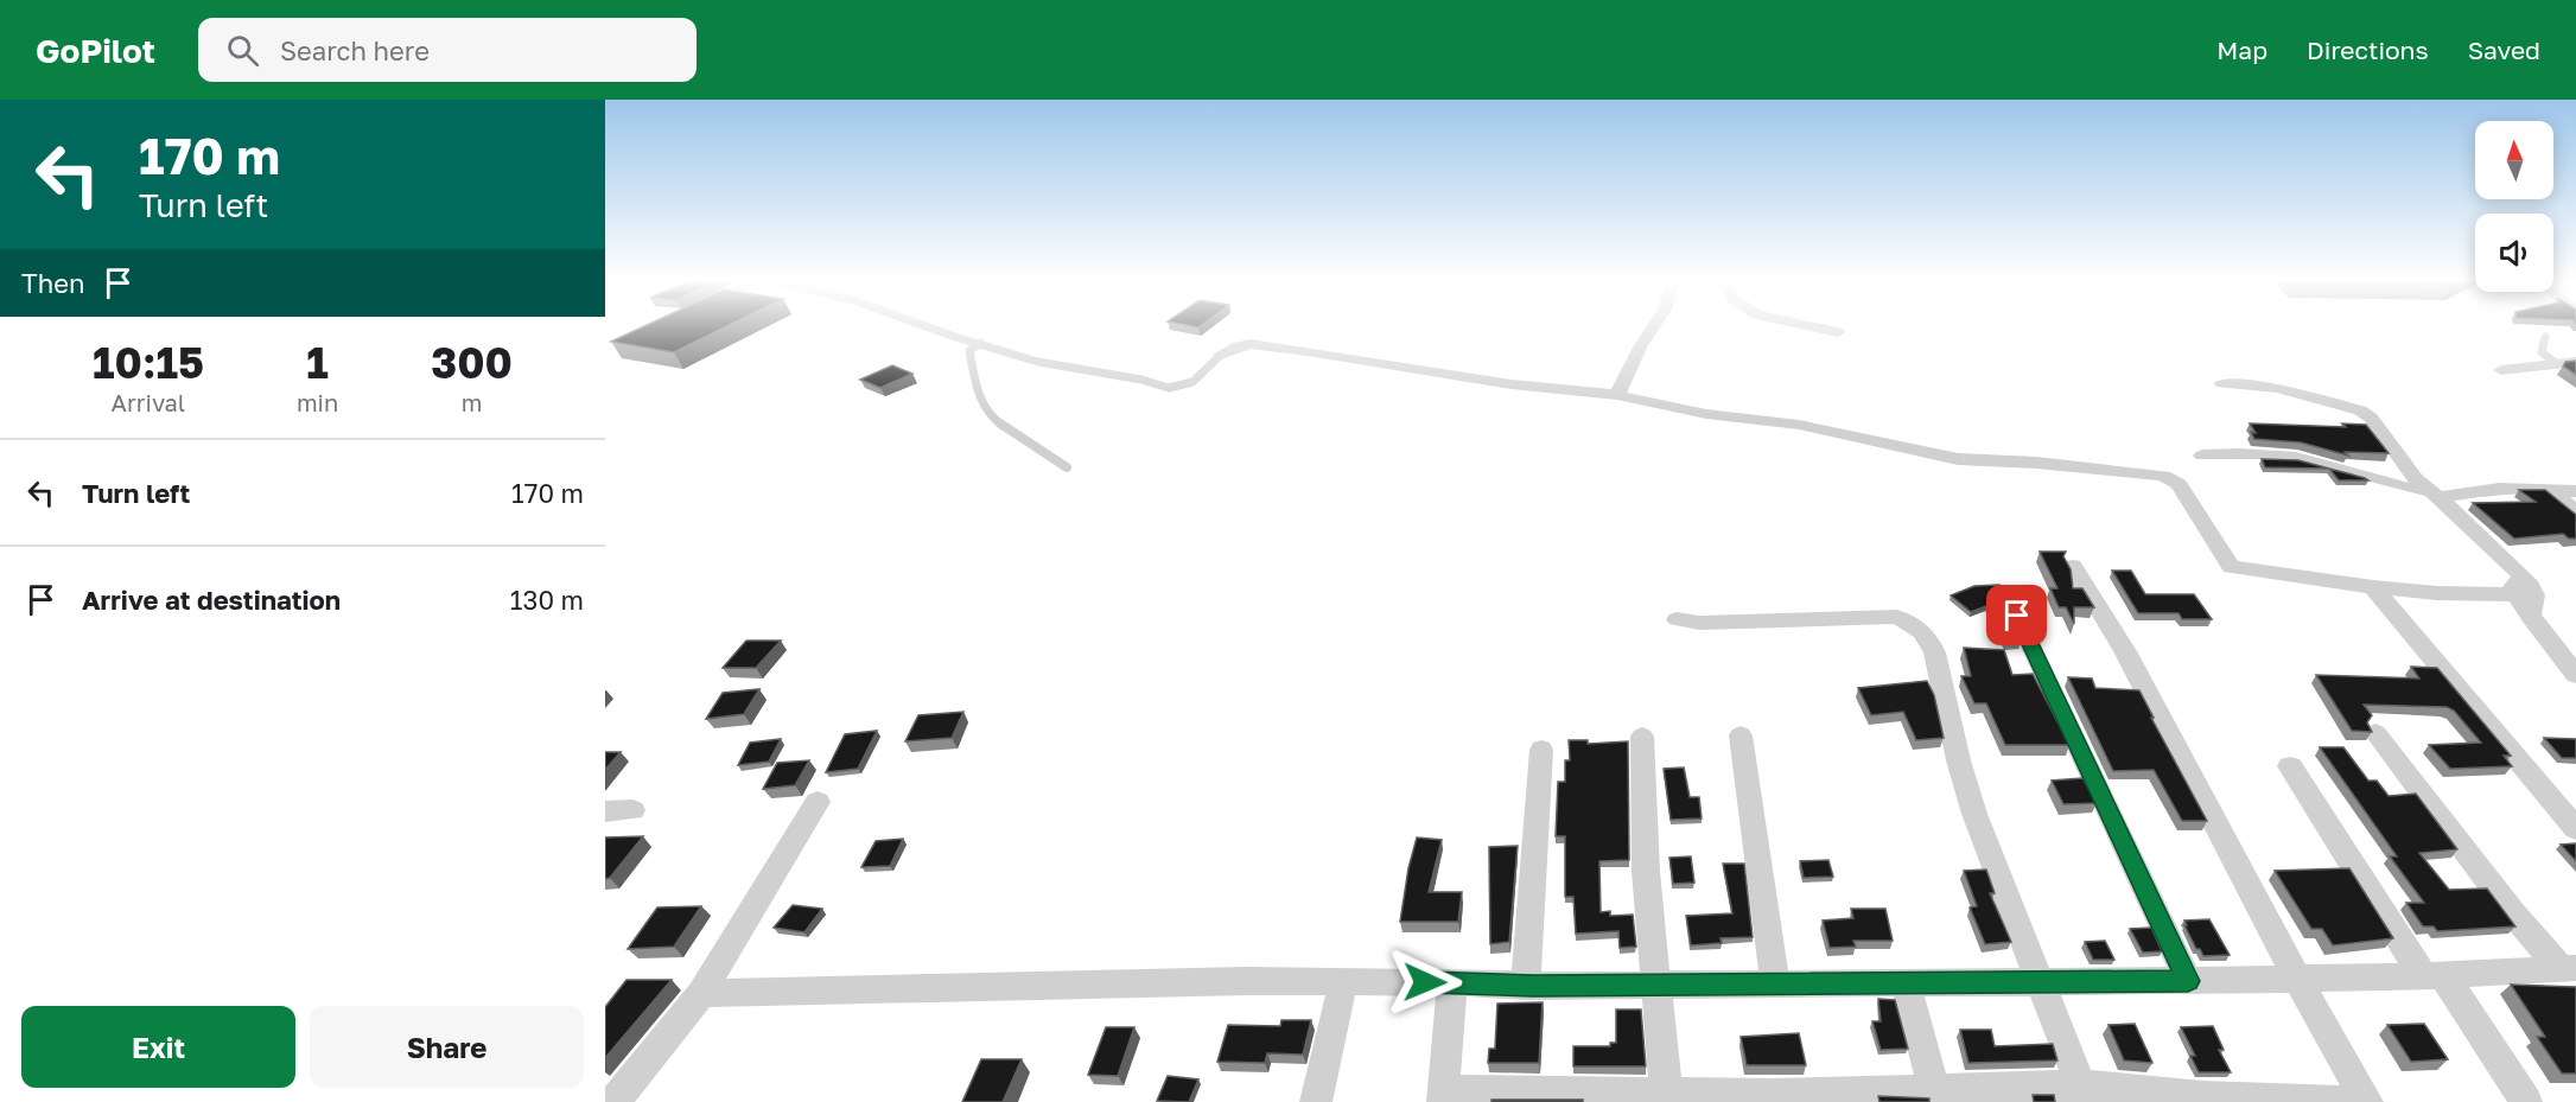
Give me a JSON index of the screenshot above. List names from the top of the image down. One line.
{"north":"top","page":{"header":"GoPilot","search":"Search here","nav":["Map","Directions","Saved"],"turn":["170 m","Turn left"],"then":"Then","eta":["10:15","Arrival","1","min","300","m"],"list":[{"name":"Turn left","value":"170 m"},{"name":"Arrive at destination","value":"130 m"}],"buttons":["Exit","Share"]}}
